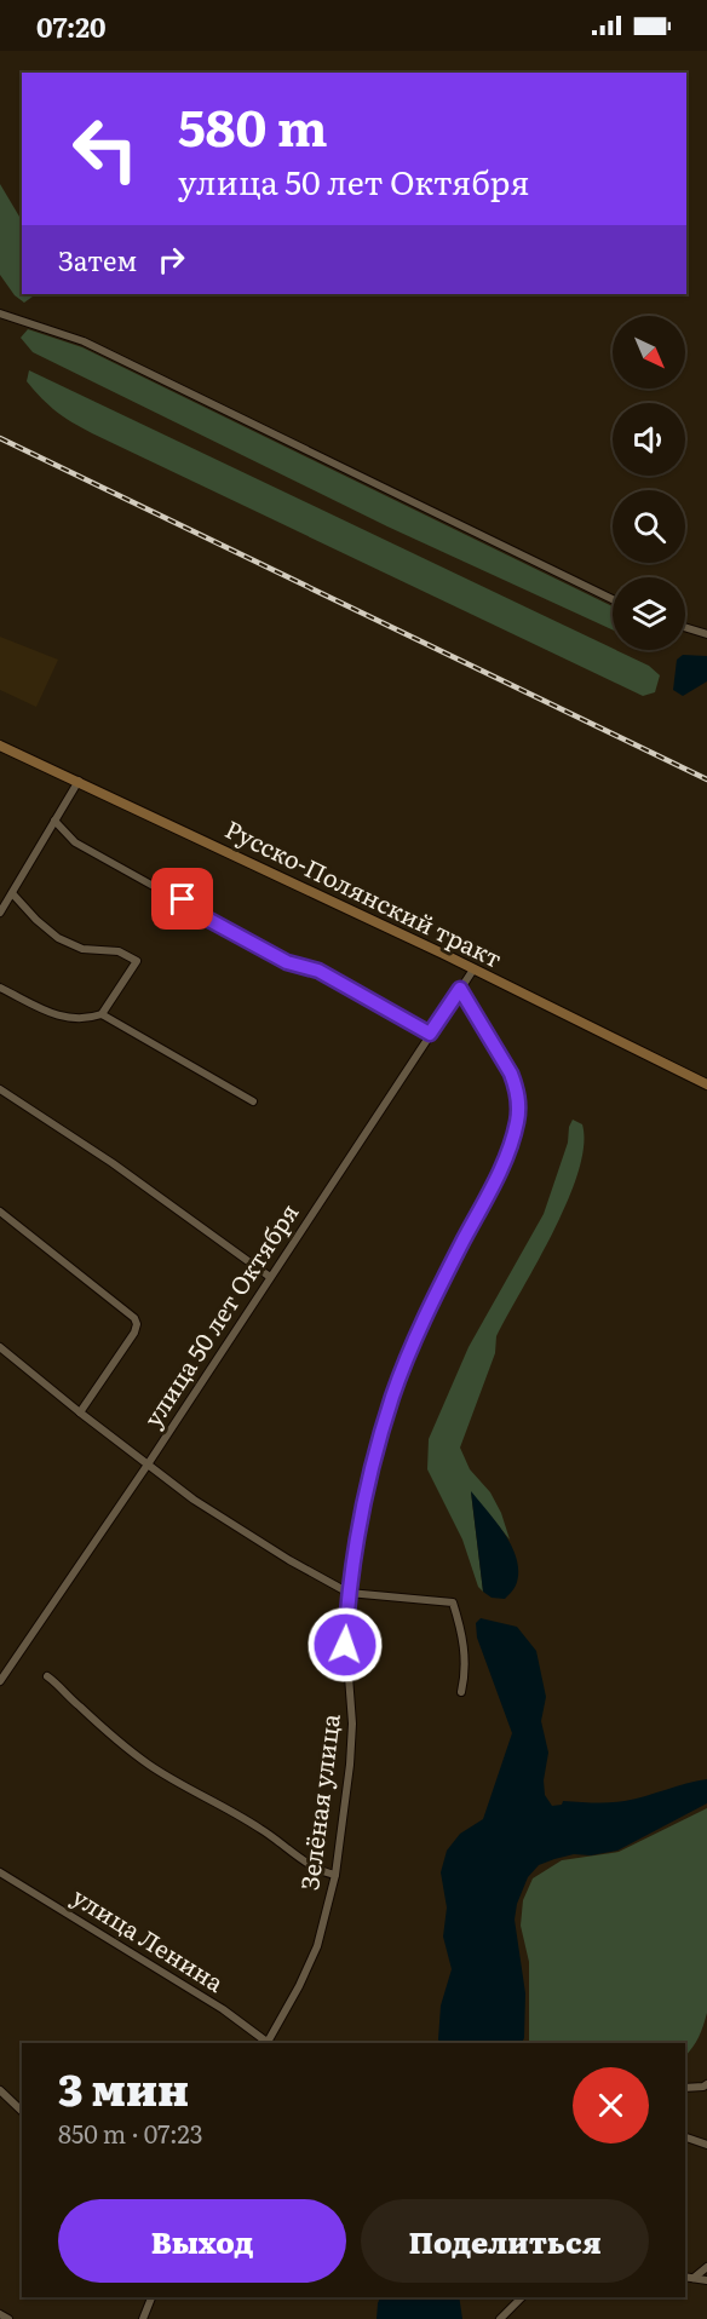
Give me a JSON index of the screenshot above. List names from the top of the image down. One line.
{"streets":{"main road":["Русско-Полянский тракт"],"street":["улица 50 лет Октября","Зелёная улица","улица Ленина"]},"crossings":[["Русско-Полянский тракт","улица 50 лет Октября"],["улица 50 лет Октября","Зелёная улица"],["Зелёная улица","улица Ленина"]],"north":"bottom right","page":{"status":"07:20","turn":["580 m","улица 50 лет Октября"],"then":"Затем","heading":["3 мин","850 m · 07:23"],"buttons":["Выход","Поделиться"]}}
